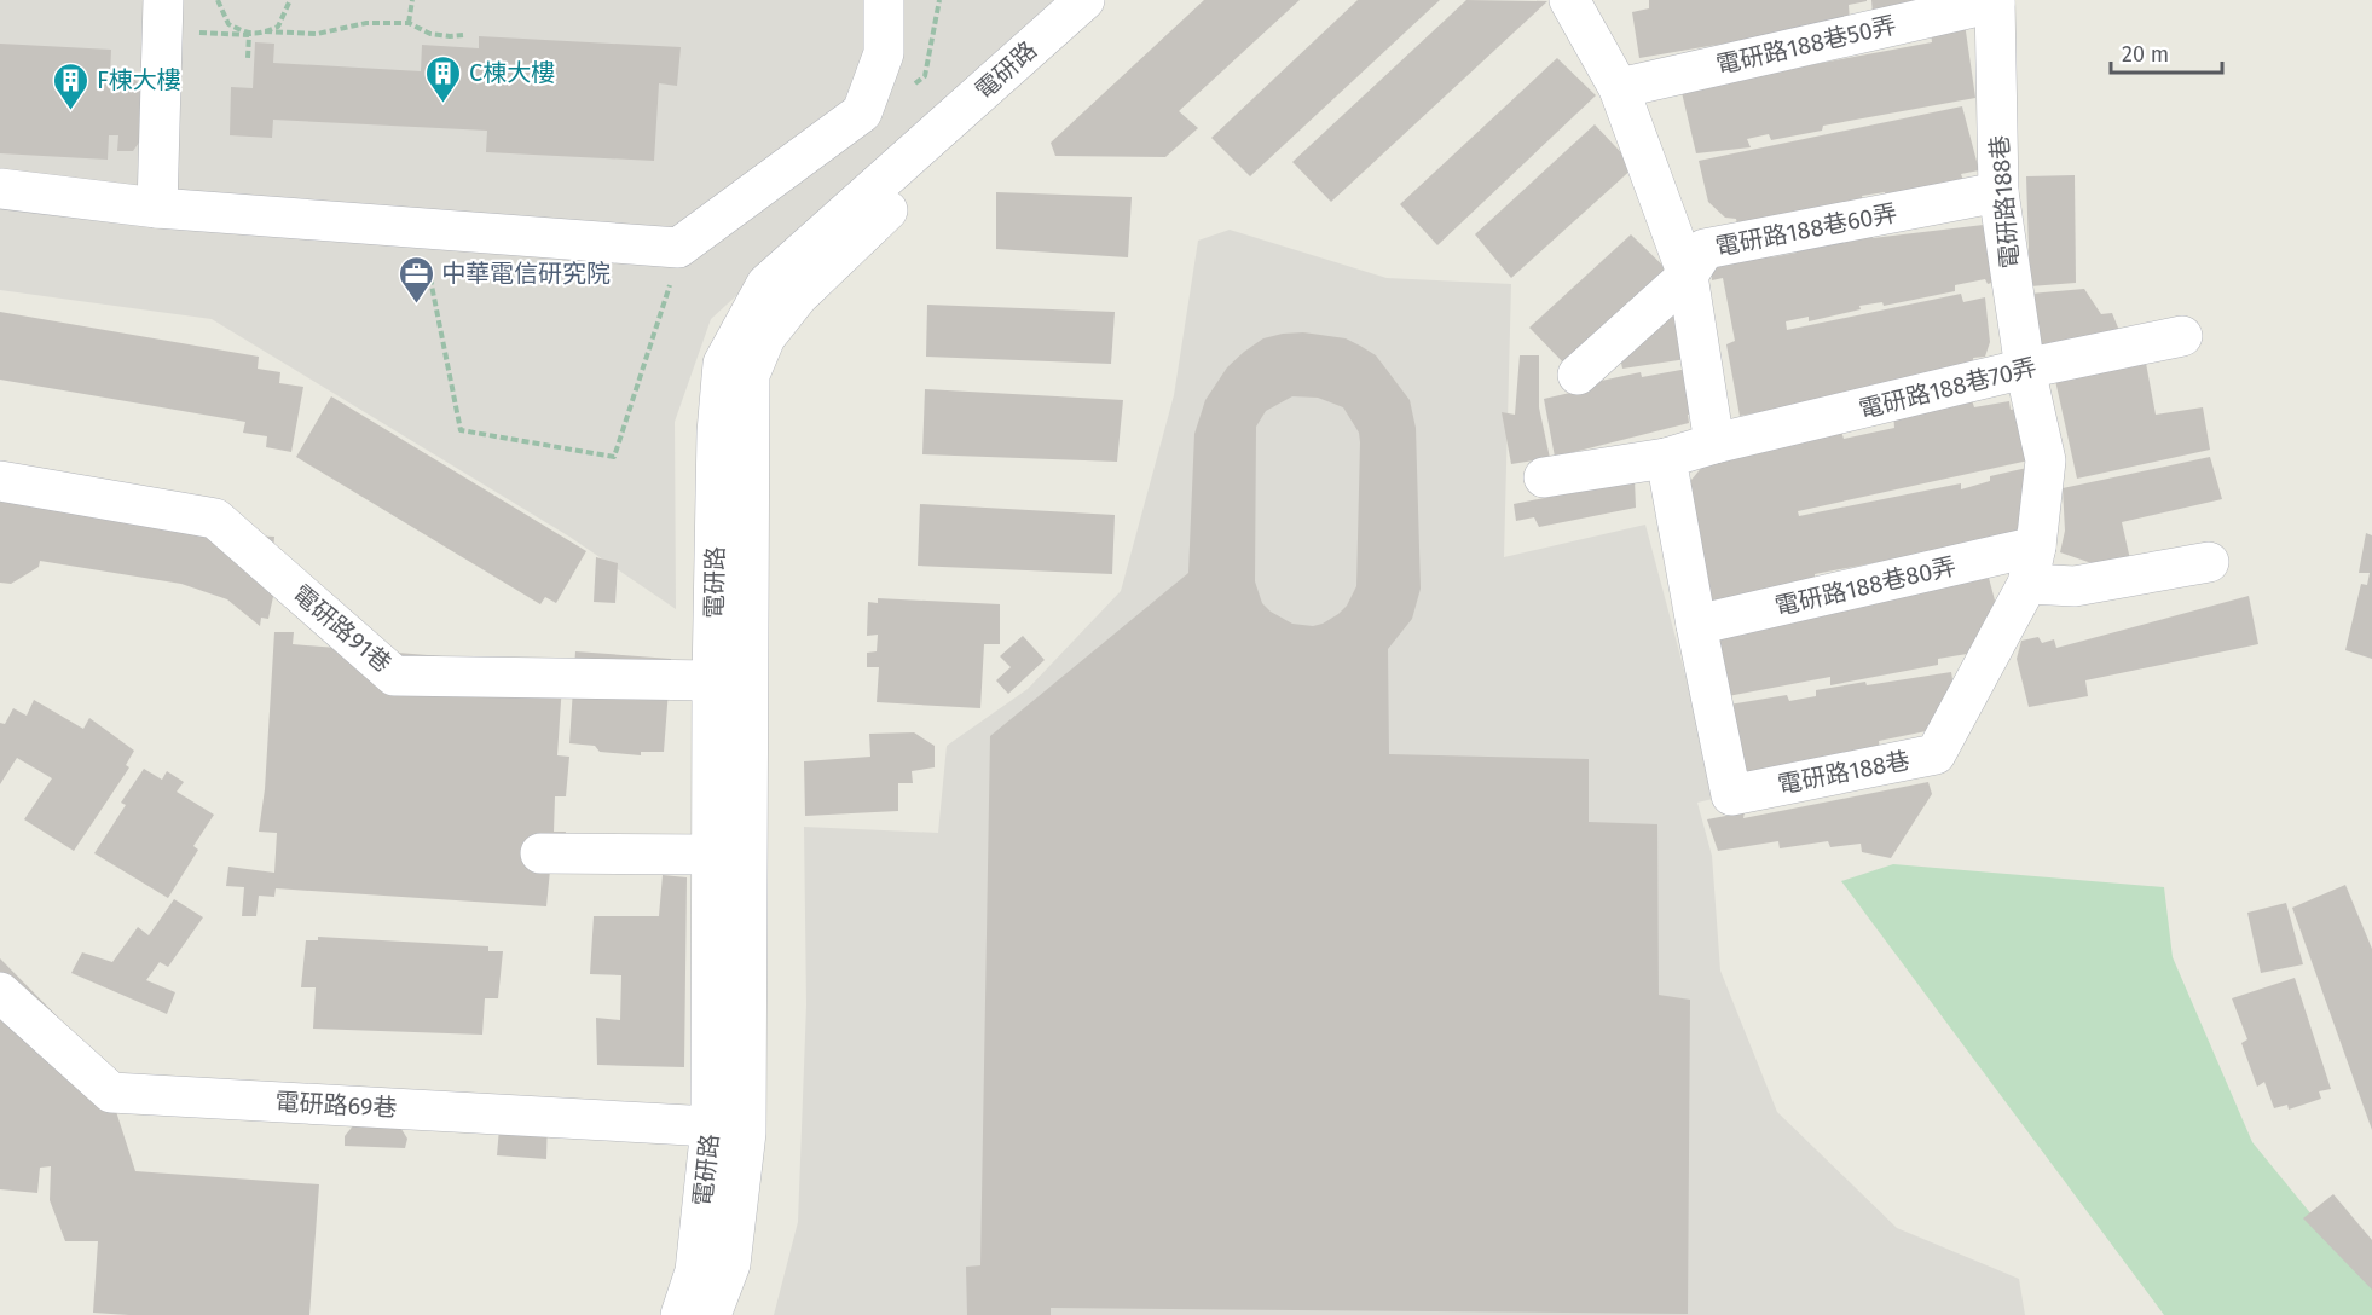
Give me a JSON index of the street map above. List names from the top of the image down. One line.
{"streets":{"street":["電研路188巷50弄","電研路","電研路188巷","電研路188巷60弄","電研路188巷70弄","電研路188巷80弄","電研路91巷","電研路69巷"]},"crossings":[["電研路188巷50弄","電研路188巷"],["電研路","電研路91巷"],["電研路","電研路69巷"],["電研路188巷","電研路188巷60弄"],["電研路188巷","電研路188巷70弄"],["電研路188巷","電研路188巷80弄"]],"places":{"building":["C棟大樓","F棟大樓"],"office":["中華電信研究院"]},"scale_bar":"20 m"}
